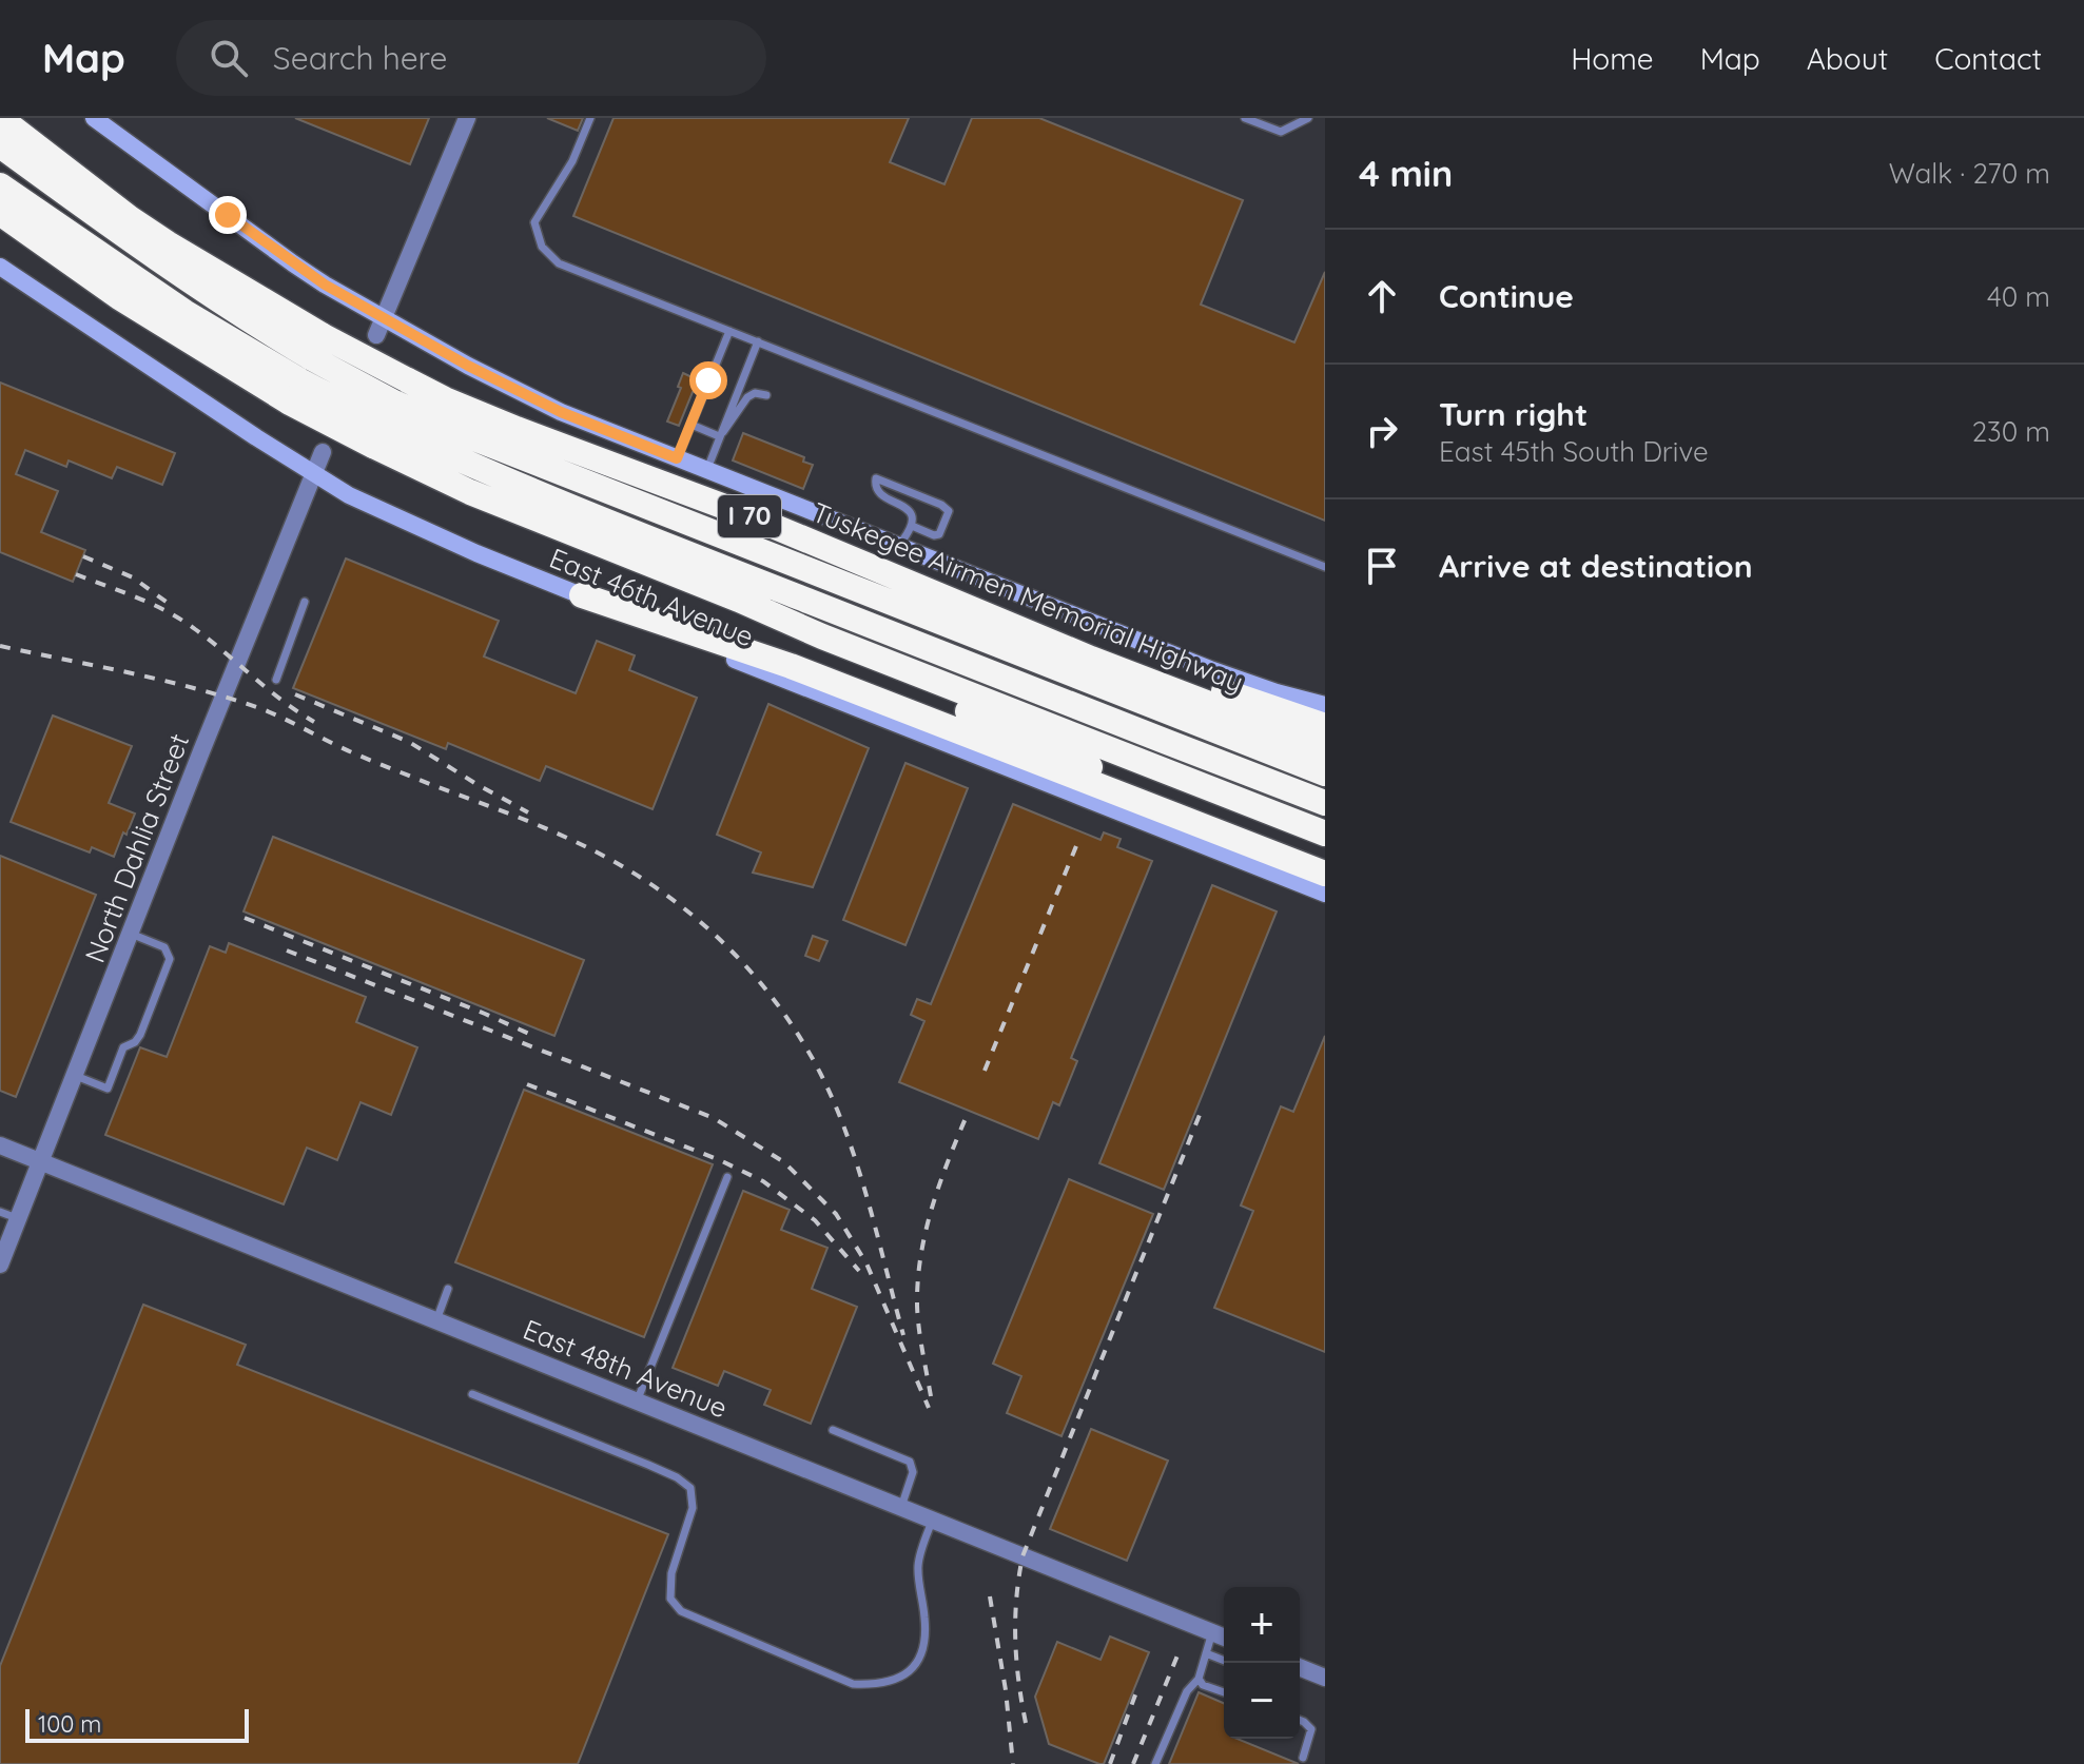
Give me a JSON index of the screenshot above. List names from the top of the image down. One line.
{"streets":{"highway":["I 70","Tuskegee Airmen Memorial Highway"],"main road":["East 46th Avenue"],"street":["North Dahlia Street","East 48th Avenue"]},"crossings":[["East 46th Avenue","North Dahlia Street"],["North Dahlia Street","East 48th Avenue"]],"scale_bar":"100 m","page":{"header":"Map","search":"Search here","nav":["Home","Map","About","Contact"],"heading":["4 min","Walk · 270 m"],"list":[["Continue","40 m"],["Turn right","East 45th South Drive","230 m"],"Arrive at destination"],"map_buttons":["+","−"],"scale":"100 m"}}
